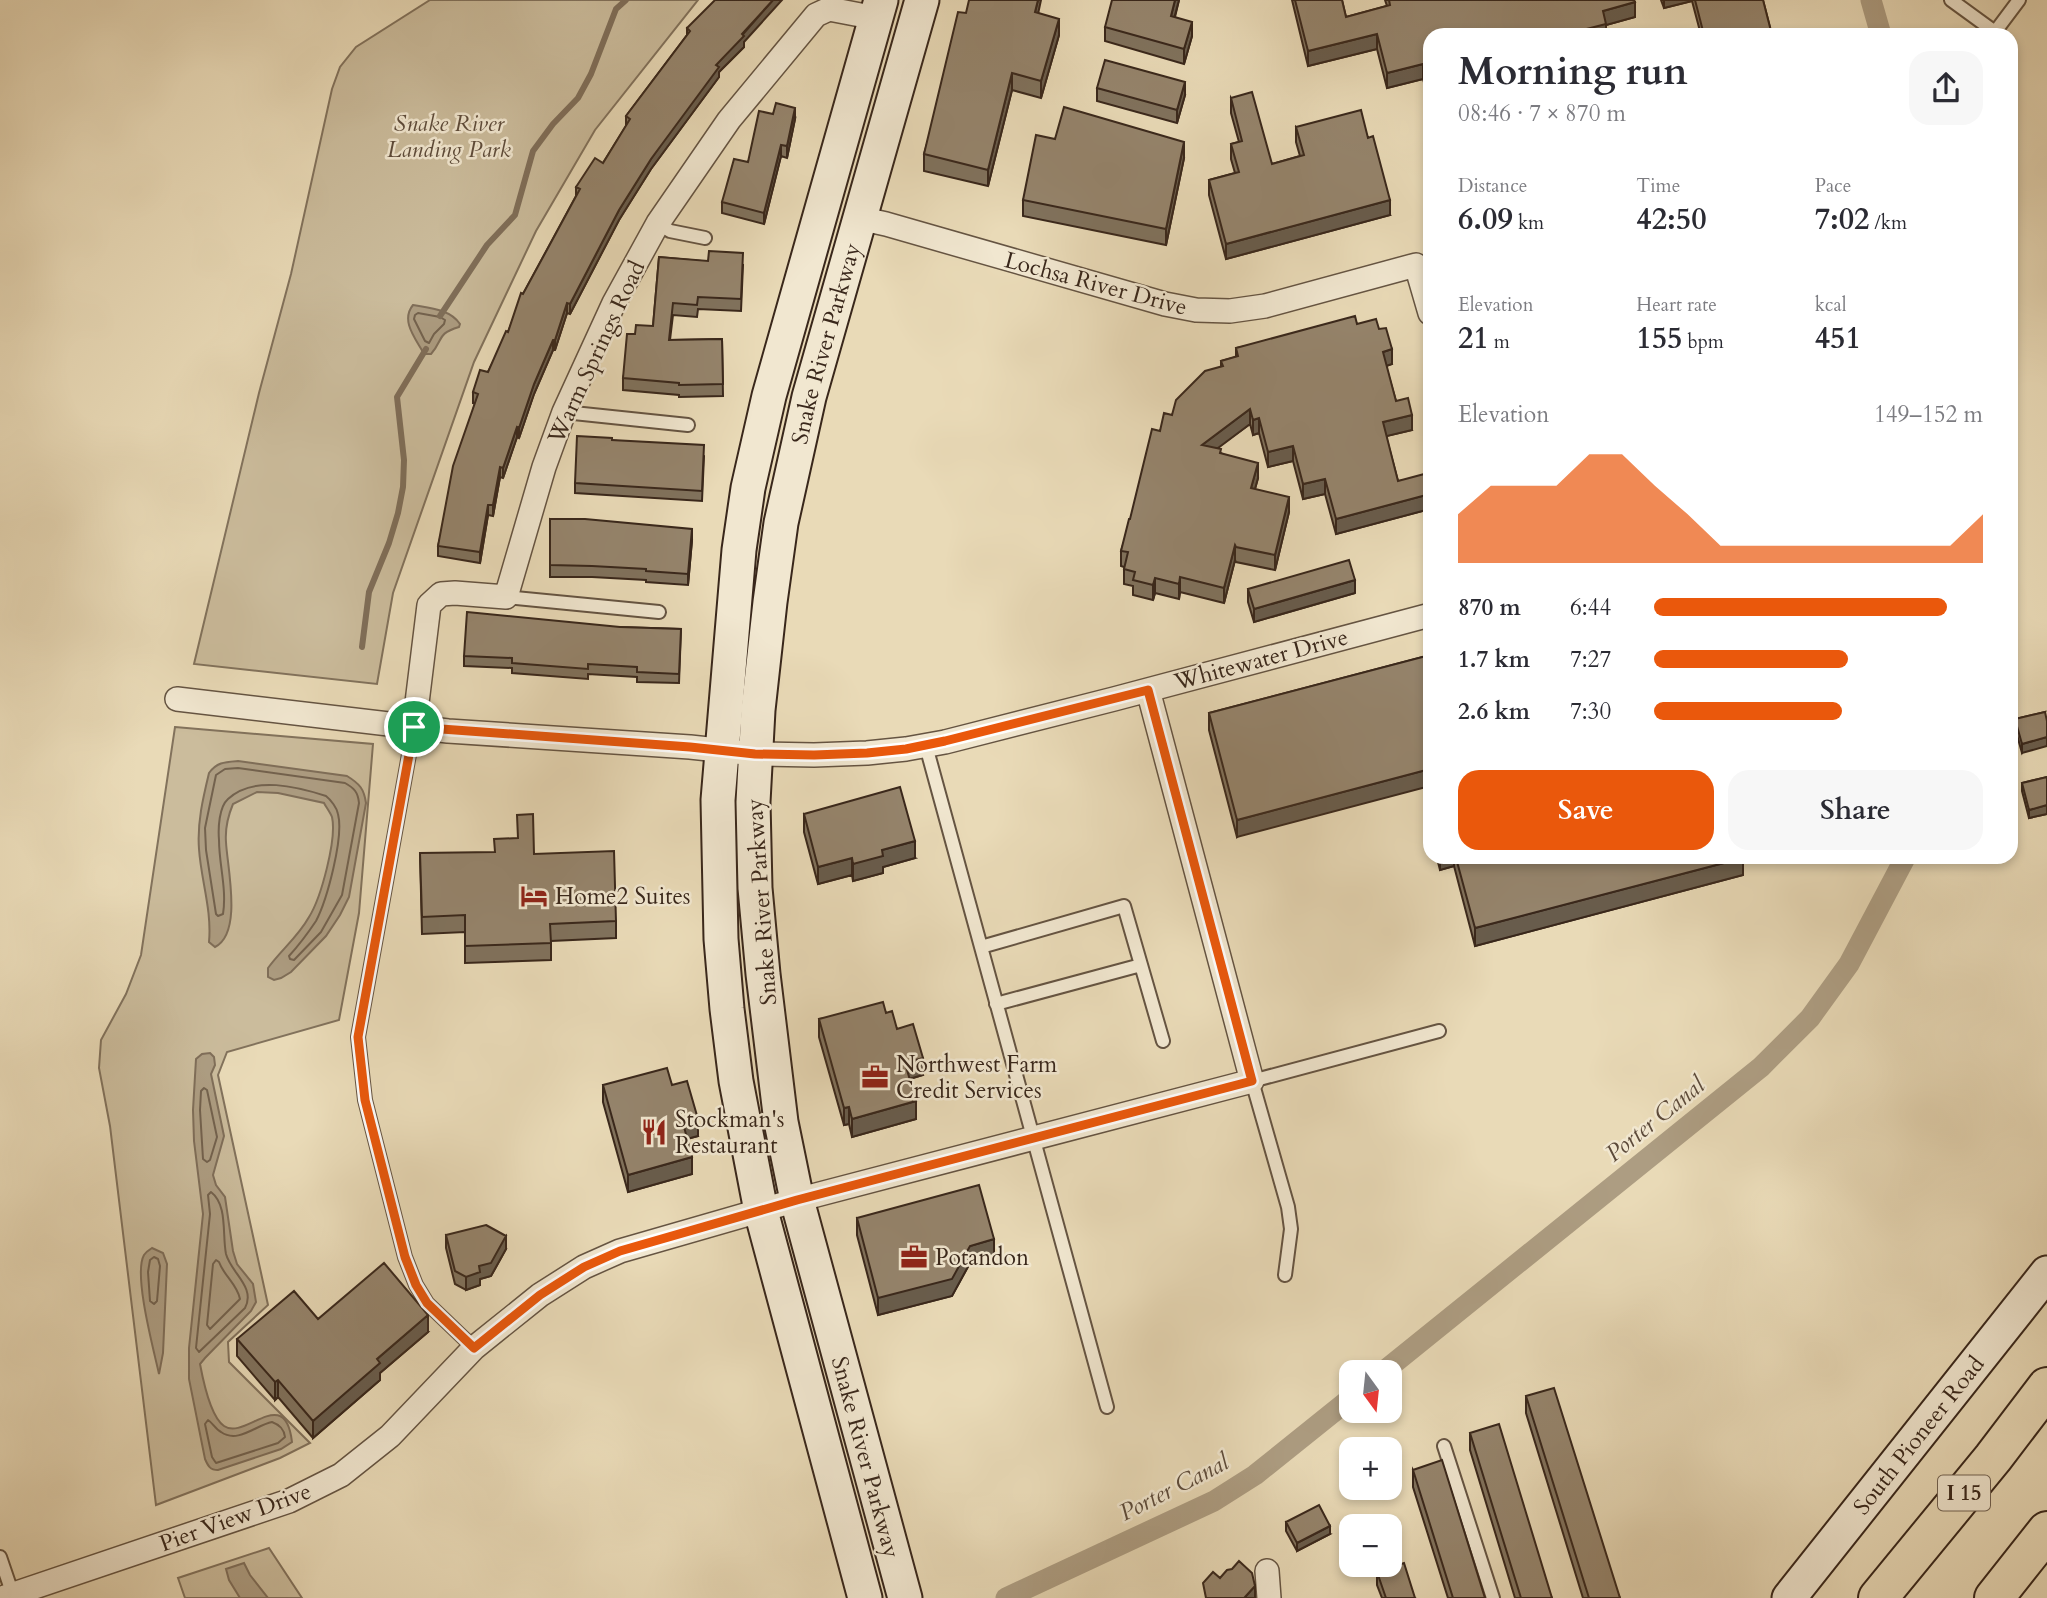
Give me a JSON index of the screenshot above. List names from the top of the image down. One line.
{"streets":{"highway":["I 15"],"street":["Lochsa River Drive","Snake River Parkway","Warm Springs Road","Whitewater Drive","South Pioneer Road","Pier View Drive"]},"crossings":[["Lochsa River Drive","Snake River Parkway"],["Snake River Parkway","Warm Springs Road"],["Snake River Parkway","Whitewater Drive"],["Snake River Parkway","Pier View Drive"]],"water":["Porter Canal"],"parks":["Snake River Landing Park"],"places":{"hotel":["Home2 Suites"],"office":["Northwest Farm Credit Services","Potandon"],"restaurant":["Stockman's Restaurant"]},"north":"bottom","page":{"heading":["Morning run","08:46 · 7 × 870 m"],"stats":[["Distance","6.09 km"],["Time","42:50"],["Pace","7:02 /km"],["Elevation","21 m"],["Heart rate","155 bpm"],["kcal","451"]],"chart":["Elevation","149–152 m"],"list":[{"name":"870 m","note":"6:44"},{"name":"1.7 km","note":"7:27"},{"name":"2.6 km","note":"7:30"}],"buttons":["Save","Share"],"map_buttons":["+","−"]}}
